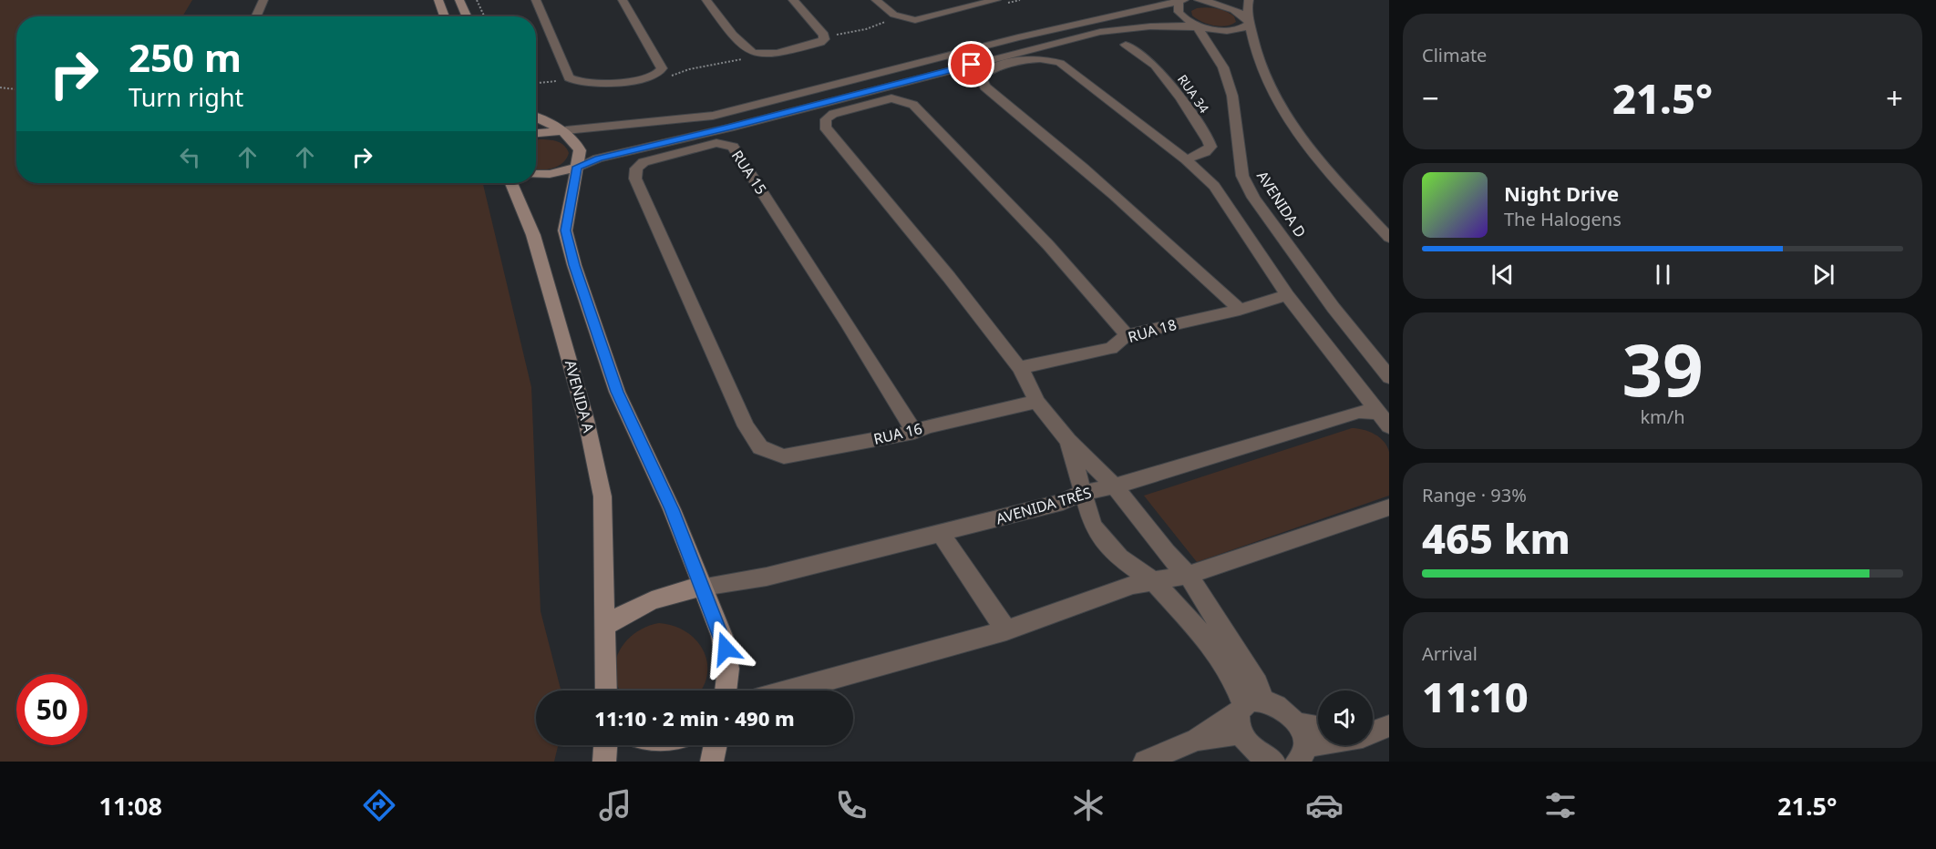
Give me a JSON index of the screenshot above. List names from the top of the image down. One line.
{"streets":{"main road":["AVENIDA A"],"street":["RUA 34","RUA 15","AVENIDA D","RUA 18","RUA 16","AVENIDA TRÊS"]},"crossings":[["RUA 15","RUA 16"]],"page":{"tile":["Climate",["39","km/h"],["Range · 93%","465 km"],["Arrival","11:10"]],"turn":["250 m","Turn right"],"heat":["−","21.5°","+"],"song":["Night Drive","The Halogens"],"limit":"50","trip":"11:10 · 2 min · 490 m","tabs":["11:08","21.5°"]}}
